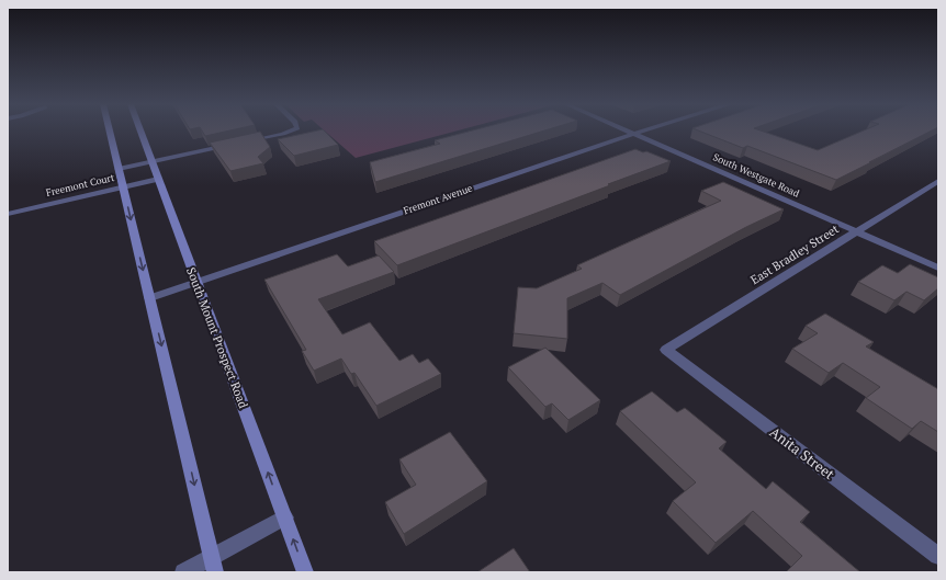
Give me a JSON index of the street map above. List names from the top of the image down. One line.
{"streets":{"main road":["South Mount Prospect Road"],"street":["South Westgate Road","Freemont Court","Fremont Avenue","East Bradley Street","Anita Street"]},"crossings":[["South Westgate Road","Fremont Avenue"],["South Westgate Road","East Bradley Street"],["Freemont Court","South Mount Prospect Road"],["Fremont Avenue","South Mount Prospect Road"],["East Bradley Street","Anita Street"]]}
